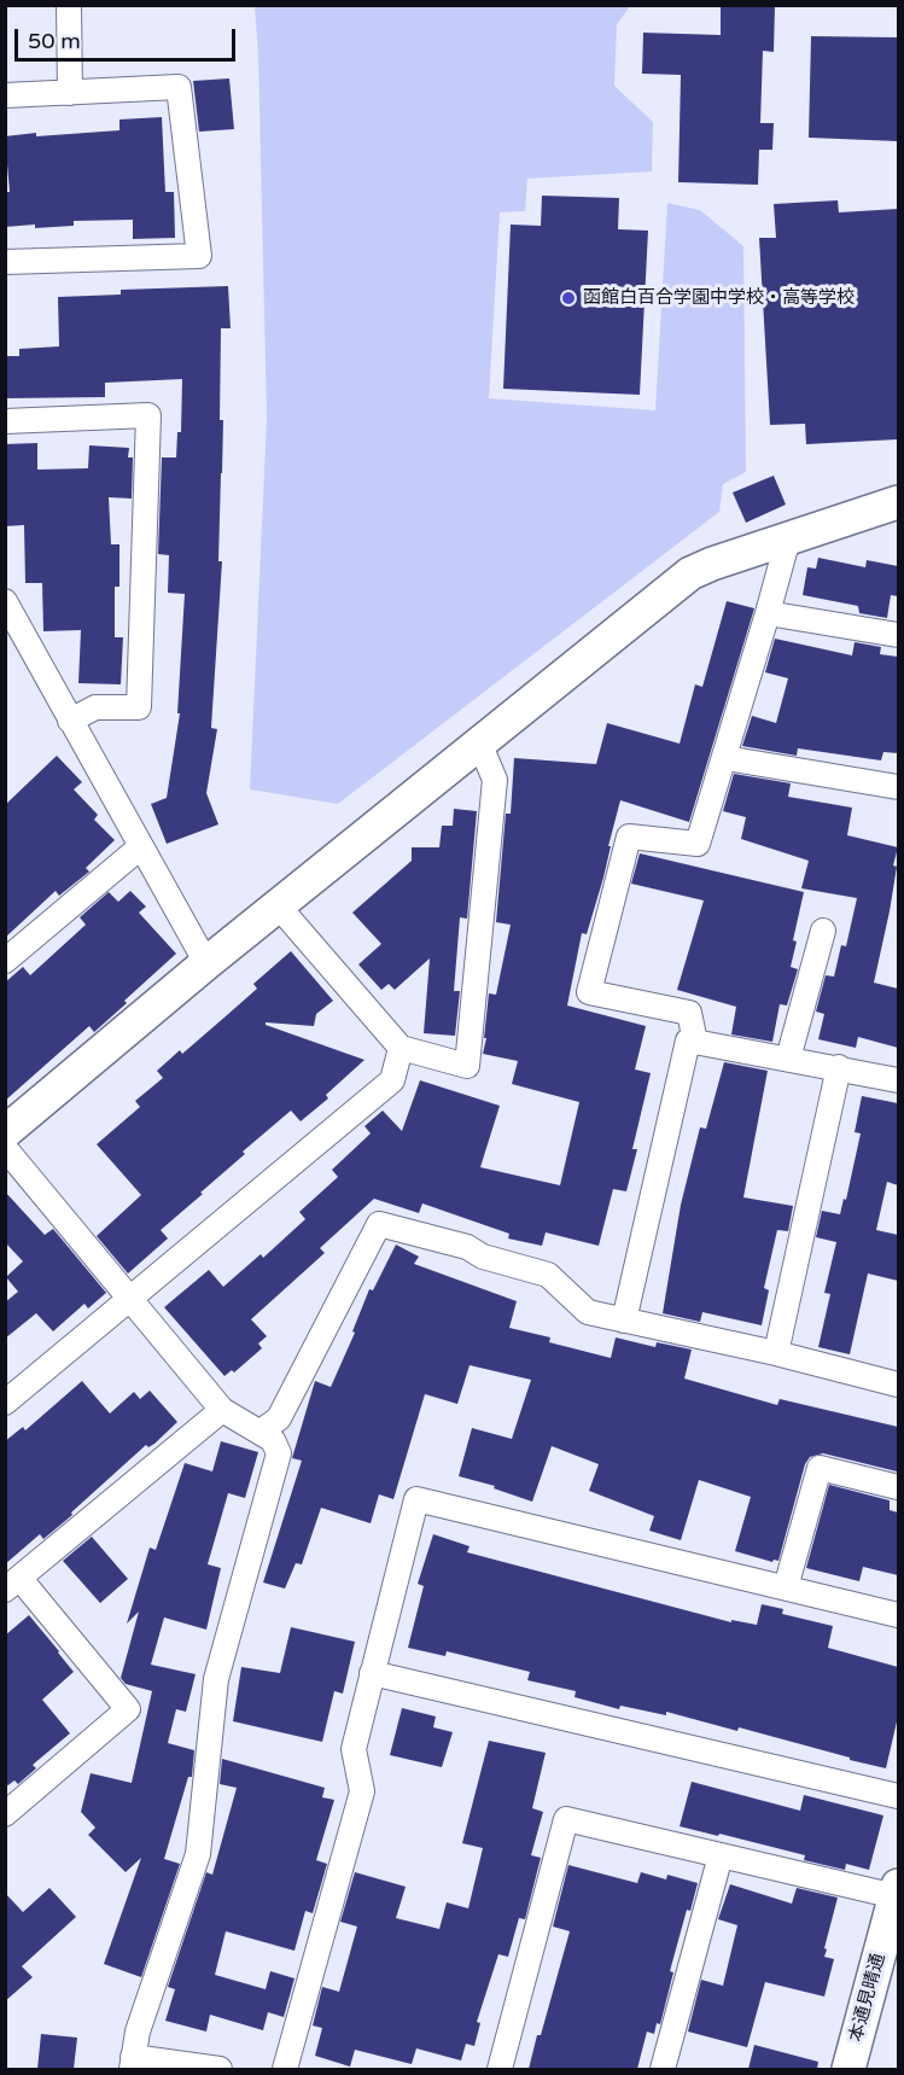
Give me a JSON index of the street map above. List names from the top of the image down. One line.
{"streets":{"street":["本通見晴通"]},"places":["函館白百合学園中学校・高等学校"],"scale_bar":"50 m"}
